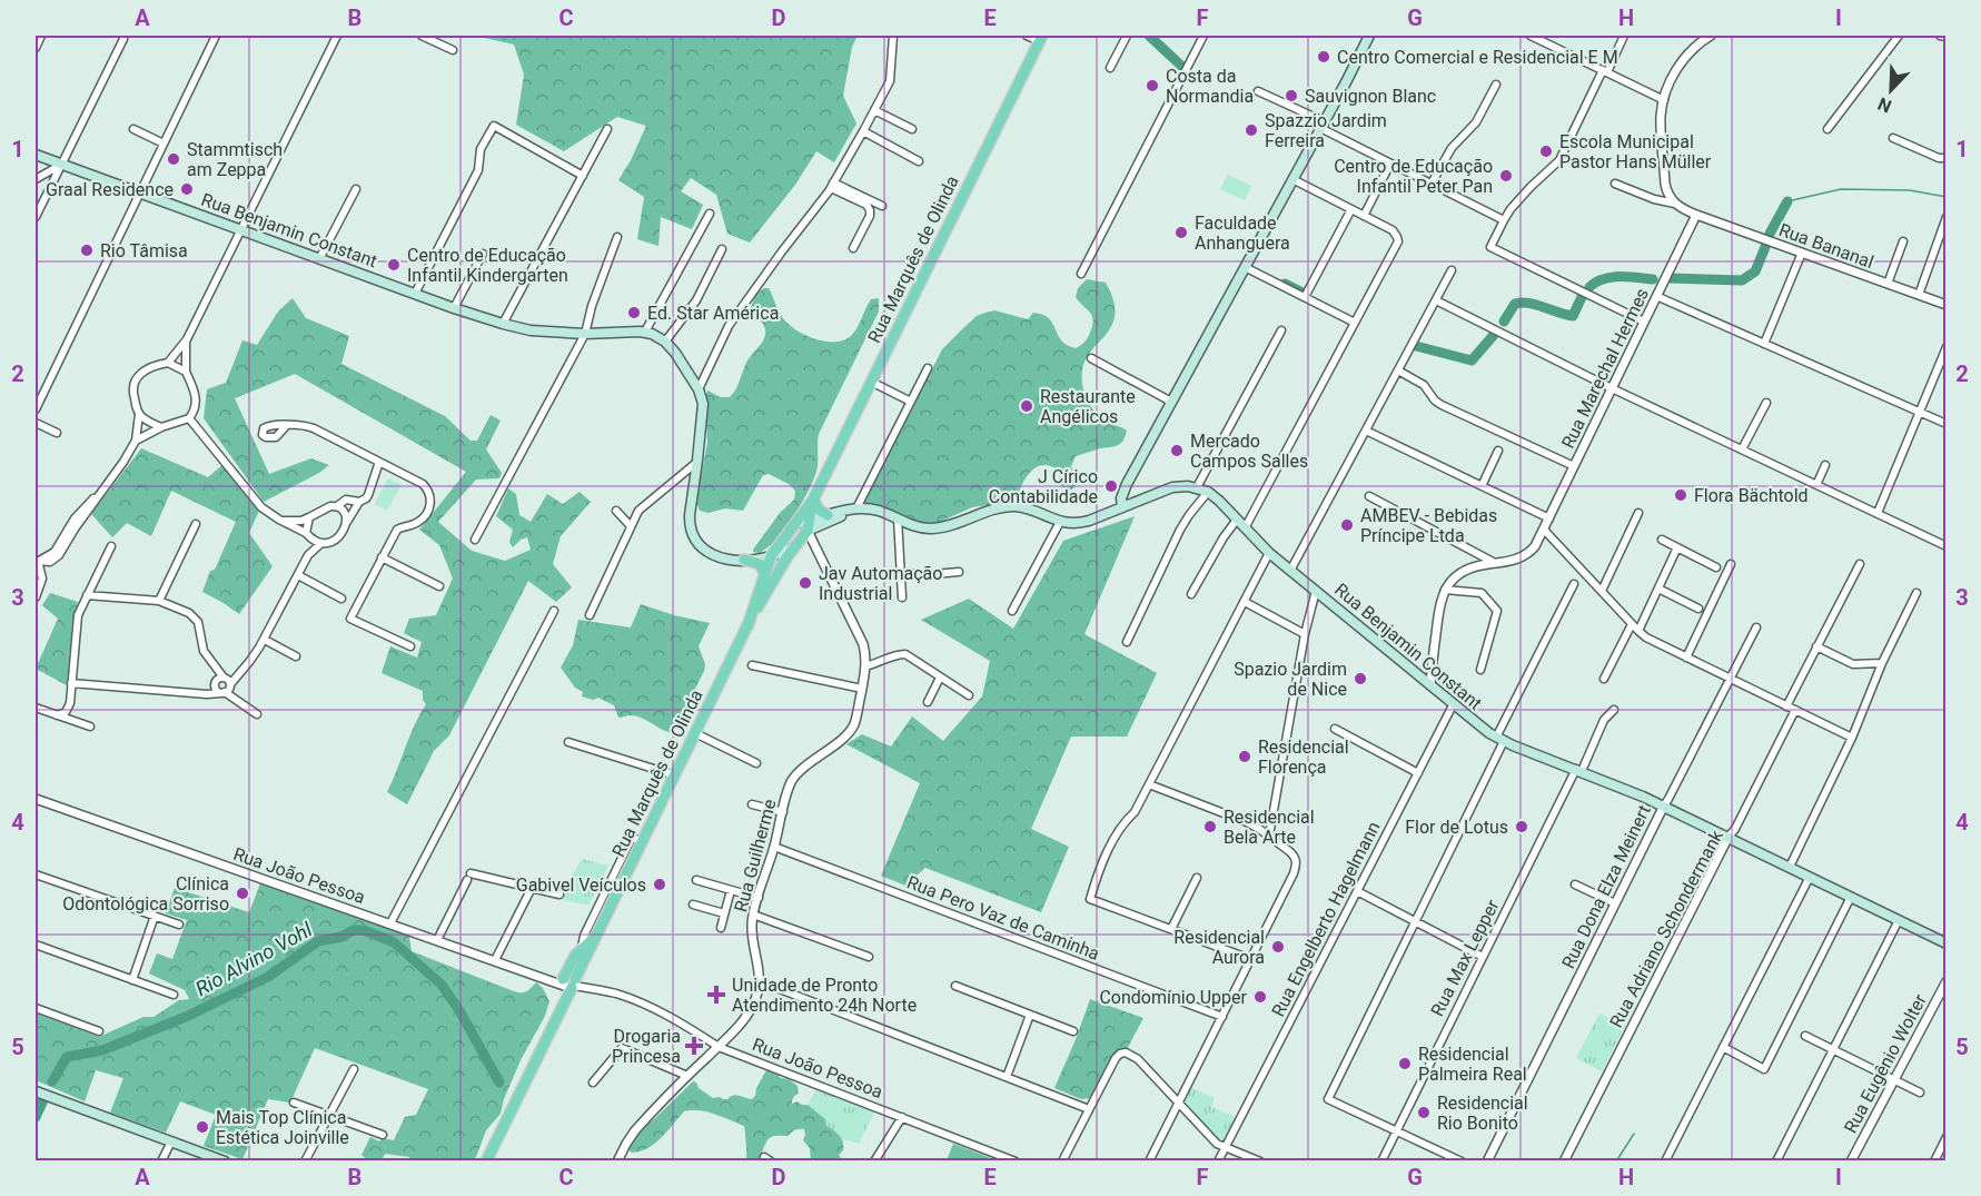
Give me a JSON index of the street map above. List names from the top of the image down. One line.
{"streets":{"main road":["Rua Benjamin Constant","Rua Marquês de Olinda"],"street":["Rua Bananal","Rua Marechal Hermes","Rua Guilherme","Rua João Pessoa","Rua Dona Elza Meinert","Rua Pero Vaz de Caminha","Rua Engelberto Hagelmann","Rua Adriano Schondermank","Rua Max Lepper","Rua Eugênio Wolter"]},"crossings":[["Rua Benjamin Constant","Rua Marquês de Olinda"],["Rua Benjamin Constant","Rua Guilherme"],["Rua Benjamin Constant","Rua Dona Elza Meinert"],["Rua Benjamin Constant","Rua Engelberto Hagelmann"],["Rua Benjamin Constant","Rua Adriano Schondermank"],["Rua Benjamin Constant","Rua Max Lepper"],["Rua Bananal","Rua Marechal Hermes"],["Rua Marquês de Olinda","Rua Guilherme"],["Rua Marquês de Olinda","Rua João Pessoa"],["Rua Guilherme","Rua João Pessoa"],["Rua Guilherme","Rua Pero Vaz de Caminha"]],"water":["Rio Alvino Vohl"],"places":{"other":["Centro Comercial e Residencial E M","Costa da Normandia","Sauvignon Blanc","Spazzio Jardim Ferreira","Escola Municipal Pastor Hans Müller","Stammtisch am Zeppa","Centro de Educação Infantil Peter Pan","Graal Residence","Faculdade Anhanguera","Rio Tâmisa","Centro de Educação Infantil Kindergarten","Ed. Star América","Restaurante Angélicos","Mercado Campos Salles","J Círico Contabilidade","Flora Bächtold","AMBEV - Bebidas Príncipe Ltda","Jav Automação Industrial","Spazio Jardim de Nice","Residencial Florença","Residencial Bela Arte","Flor de Lotus","Gabivel Veículos","Clínica Odontológica Sorriso","Residencial Aurora","Condomínio Upper","Residencial Palmeira Real","Residencial Rio Bonito","Mais Top Clínica Estética Joinville"],"health":["Unidade de Pronto Atendimento 24h Norte","Drogaria Princesa"]},"north":"bottom left","grid":{"columns":["A","B","C","D","E","F","G","H","I"],"rows":["1","2","3","4","5"]}}
